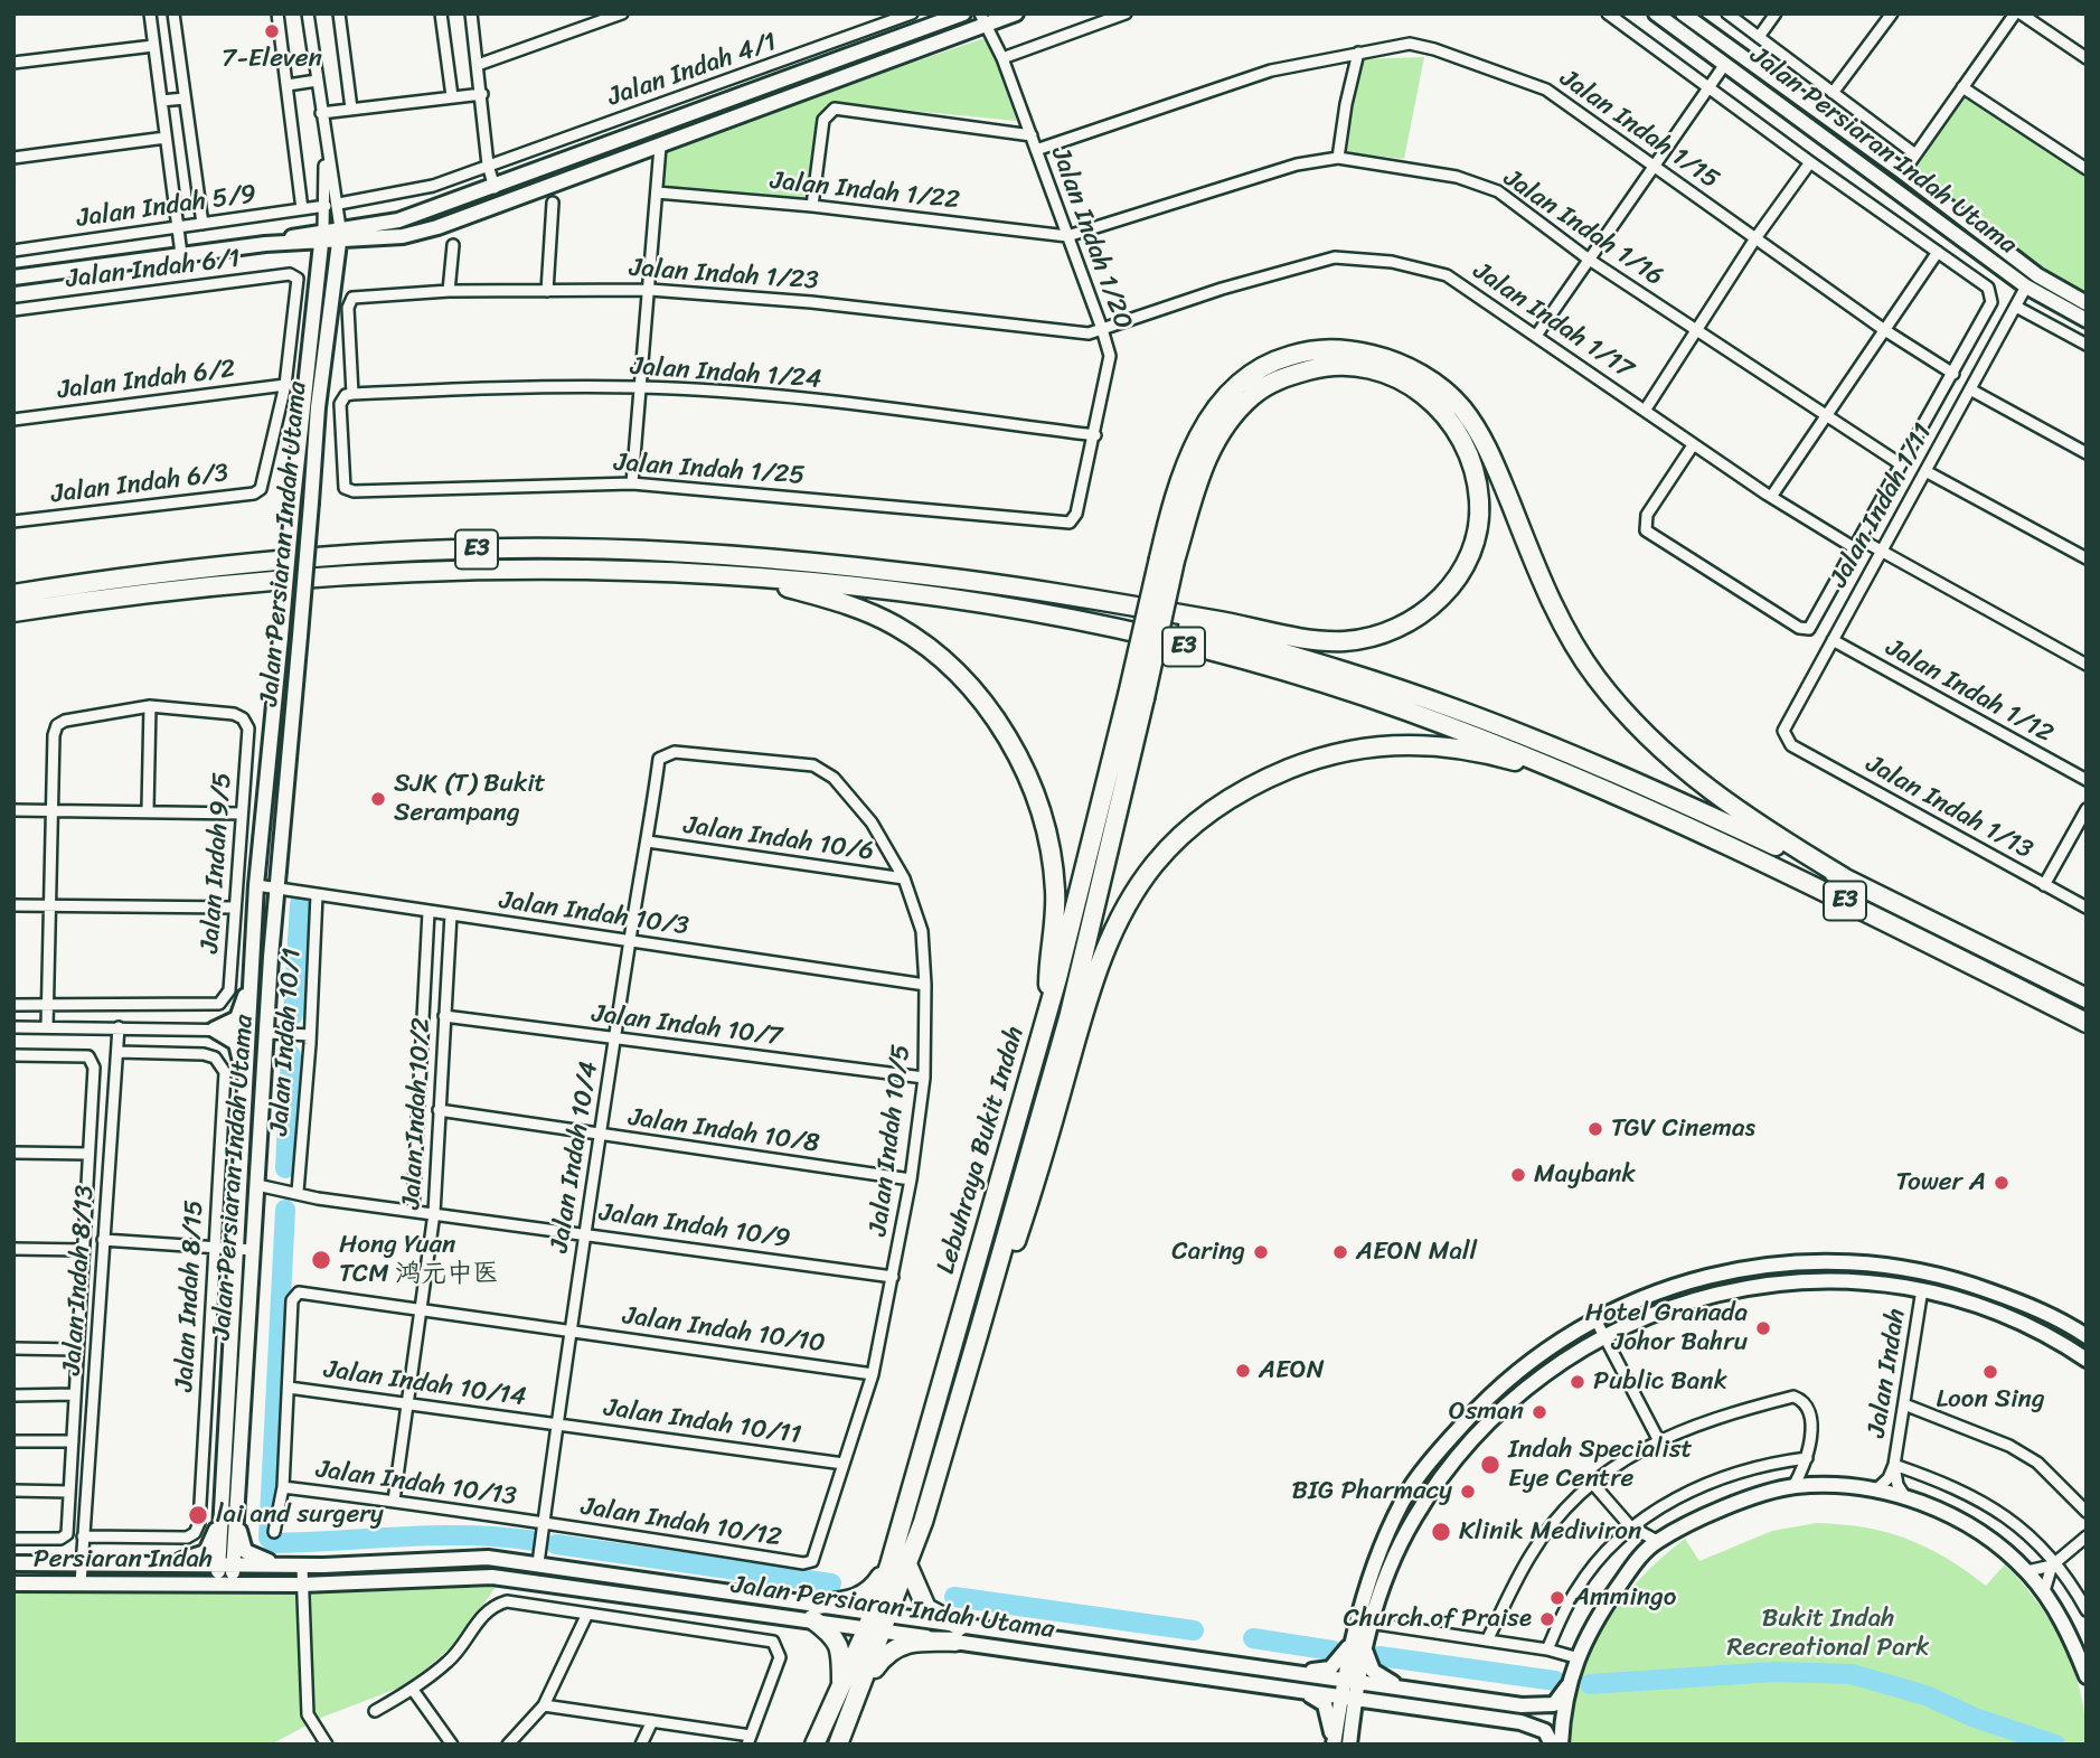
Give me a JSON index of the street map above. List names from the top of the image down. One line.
{"streets":{"highway":["E3","Lebuhraya Bukit Indah"],"main road":["Jalan Persiaran Indah Utama","Persiaran Indah"],"street":["Jalan Indah 4/1","Jalan Indah 1/15","Jalan Indah 1/22","Jalan Indah 5/9","Jalan Indah 1/16","Jalan Indah 1/20","Jalan Indah 6/1","Jalan Indah 1/23","Jalan Indah 1/17","Jalan Indah 1/24","Jalan Indah 6/2","Jalan Indah 1/25","Jalan Indah 6/3","Jalan Indah 1/11","Jalan Indah 1/12","Jalan Indah 1/13","Jalan Indah 10/6","Jalan Indah 9/5","Jalan Indah 10/3","Jalan Indah 10/7","Jalan Indah 10/1","Jalan Indah 10/2","Jalan Indah 10/8","Jalan Indah 10/5","Jalan Indah 10/4","Jalan Indah 10/9","Jalan Indah 8/13","Jalan Indah 8/15","Jalan Indah 10/10","Jalan Indah","Jalan Indah 10/14","Jalan Indah 10/11","Jalan Indah 10/13","Jalan Indah 10/12"]},"crossings":[["Jalan Indah 1/15","Jalan Indah 1/20"],["Jalan Indah 1/15","Jalan Indah 1/11"],["Jalan Persiaran Indah Utama","Jalan Indah 1/11"],["Jalan Persiaran Indah Utama","Jalan Indah 10/3"],["Jalan Persiaran Indah Utama","Lebuhraya Bukit Indah"],["Jalan Persiaran Indah Utama","Jalan Indah 10/4"],["Jalan Persiaran Indah Utama","Jalan Indah 10/9"],["Jalan Persiaran Indah Utama","Persiaran Indah"],["Jalan Indah 1/22","Jalan Indah 1/16"],["Jalan Indah 1/22","Jalan Indah 1/20"],["Jalan Indah 1/16","Jalan Indah 1/20"],["Jalan Indah 1/16","Jalan Indah 1/11"],["Jalan Indah 1/20","Jalan Indah 1/23"],["Jalan Indah 1/20","Jalan Indah 1/17"],["Jalan Indah 1/20","Jalan Indah 1/24"],["Jalan Indah 1/20","Jalan Indah 1/25"],["Jalan Indah 6/1","Jalan Indah 6/2"],["Jalan Indah 6/1","Jalan Indah 6/3"],["Jalan Indah 1/23","Jalan Indah 1/17"],["Jalan Indah 1/23","Jalan Indah 1/24"],["Jalan Indah 1/23","Jalan Indah 1/25"],["Jalan Indah 1/17","Jalan Indah 1/11"],["Jalan Indah 1/24","Jalan Indah 1/25"],["Jalan Indah 6/2","Jalan Indah 6/3"],["Jalan Indah 1/11","Jalan Indah 1/12"],["Jalan Indah 1/11","Jalan Indah 1/13"],["Jalan Indah 10/6","Jalan Indah 10/5"],["Jalan Indah 10/6","Jalan Indah 10/4"],["Jalan Indah 10/3","Jalan Indah 10/1"],["Jalan Indah 10/3","Jalan Indah 10/2"],["Jalan Indah 10/3","Jalan Indah 10/5"],["Jalan Indah 10/3","Jalan Indah 10/4"],["Jalan Indah 10/7","Jalan Indah 10/2"],["Jalan Indah 10/7","Jalan Indah 10/5"],["Jalan Indah 10/7","Jalan Indah 10/4"],["Jalan Indah 10/1","Jalan Indah 10/9"],["Jalan Indah 10/2","Jalan Indah 10/8"],["Jalan Indah 10/2","Jalan Indah 10/9"],["Jalan Indah 10/2","Jalan Indah 10/10"],["Jalan Indah 10/2","Jalan Indah 10/14"],["Jalan Indah 10/2","Jalan Indah 10/13"],["Jalan Indah 10/8","Jalan Indah 10/5"],["Jalan Indah 10/8","Jalan Indah 10/4"],["Jalan Indah 10/5","Jalan Indah 10/4"],["Jalan Indah 10/5","Jalan Indah 10/9"],["Jalan Indah 10/5","Jalan Indah 10/10"],["Jalan Indah 10/5","Jalan Indah 10/11"],["Jalan Indah 10/5","Jalan Indah 10/12"],["Jalan Indah 10/4","Jalan Indah 10/9"],["Jalan Indah 10/4","Jalan Indah 10/10"],["Jalan Indah 10/4","Jalan Indah 10/14"],["Jalan Indah 10/4","Jalan Indah 10/11"],["Jalan Indah 10/4","Jalan Indah 10/13"],["Jalan Indah 10/4","Jalan Indah 10/12"],["Jalan Indah 8/13","Jalan Indah 8/15"],["Jalan Indah 8/13","Persiaran Indah"],["Jalan Indah 10/10","Jalan Indah 10/14"],["Jalan Indah 10/14","Jalan Indah 10/11"],["Jalan Indah 10/13","Jalan Indah 10/12"]],"parks":["Bukit Indah Recreational Park"],"places":["7-Eleven","SJK (T) Bukit Serampang","TGV Cinemas","Maybank","Tower A","Caring","AEON Mall","Hong Yuan TCM 鸿元中医","Hotel Granada Johor Bahru","AEON","Loon Sing","Public Bank","Osman","Indah Specialist Eye Centre","BIG Pharmacy","lai and surgery","Klinik Mediviron","Ammingo","Church of Praise"]}
